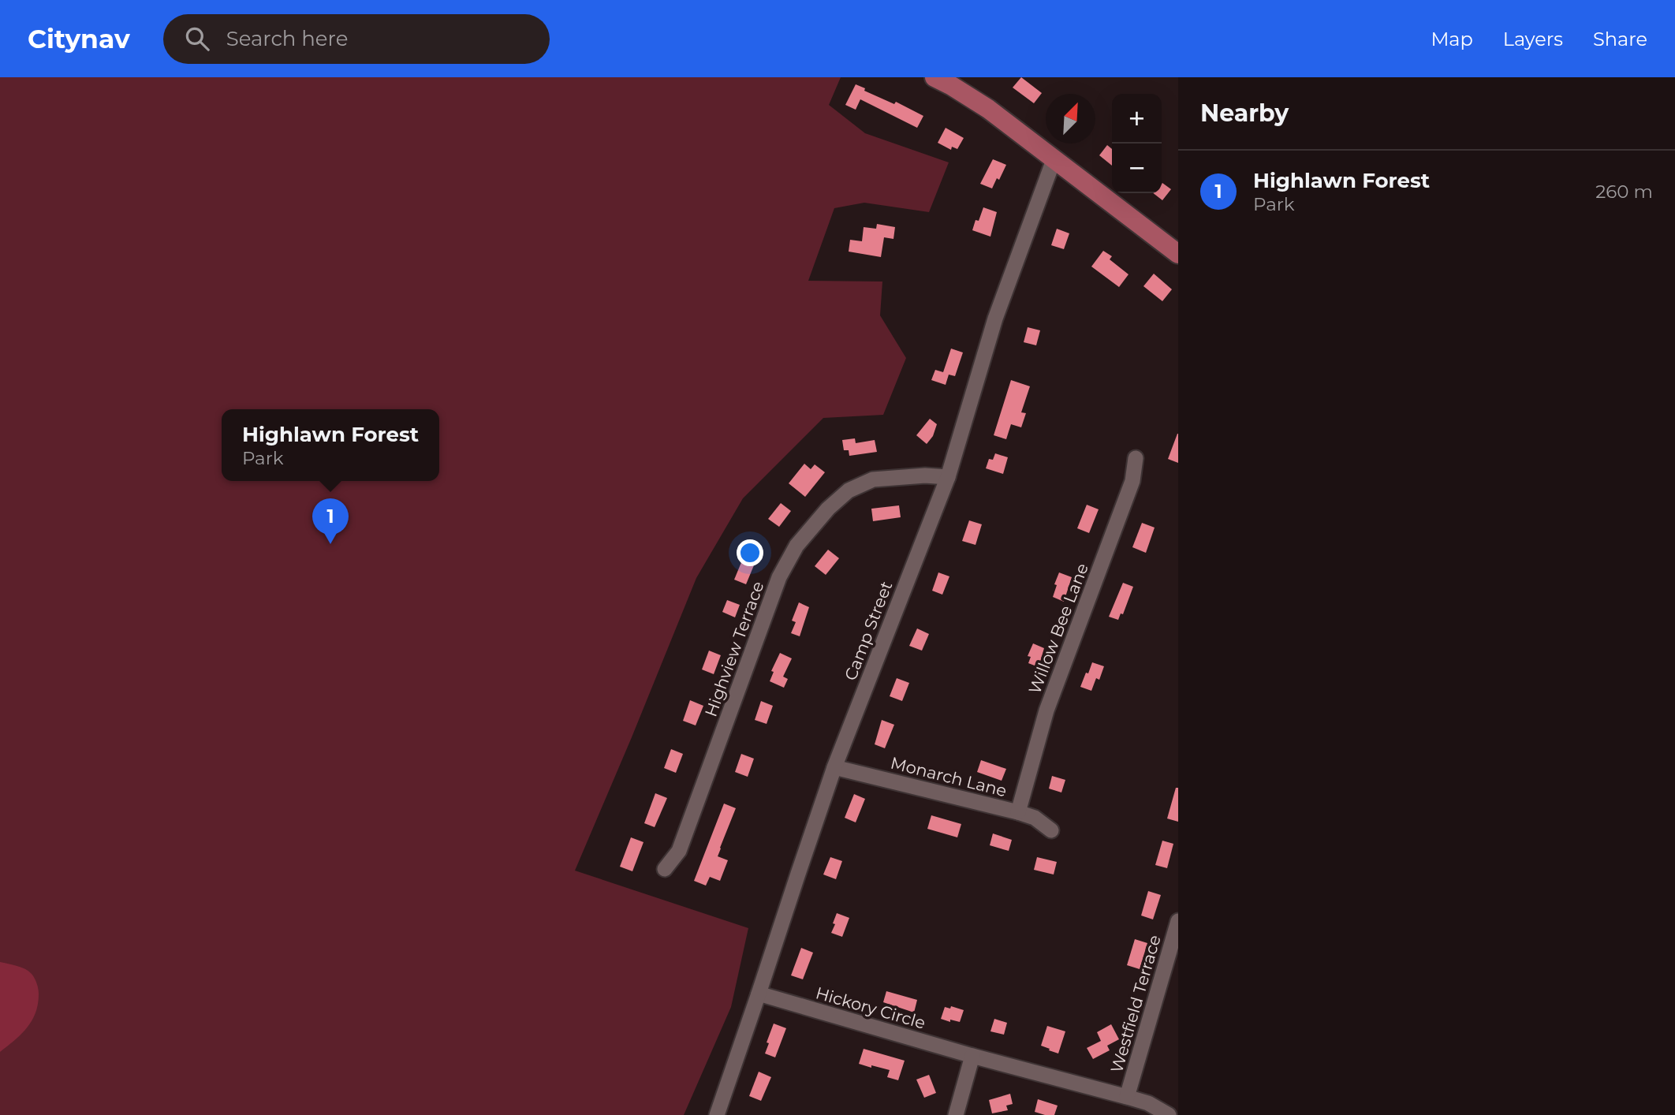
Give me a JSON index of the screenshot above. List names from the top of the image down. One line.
{"streets":{"street":["Willow Bee Lane","Camp Street","Highview Terrace","Monarch Lane","Westfield Terrace","Hickory Circle"]},"crossings":[["Willow Bee Lane","Monarch Lane"],["Camp Street","Highview Terrace"],["Camp Street","Monarch Lane"],["Camp Street","Hickory Circle"],["Westfield Terrace","Hickory Circle"]],"north":"top right","page":{"header":"Citynav","search":"Search here","nav":["Map","Layers","Share"],"heading":"Nearby","map_buttons":["+","−"],"list":[{"mark":"1","name":"Highlawn Forest","note":"Park","value":"260 m"}],"popup":["Highlawn Forest","Park"],"pins":"1"}}
